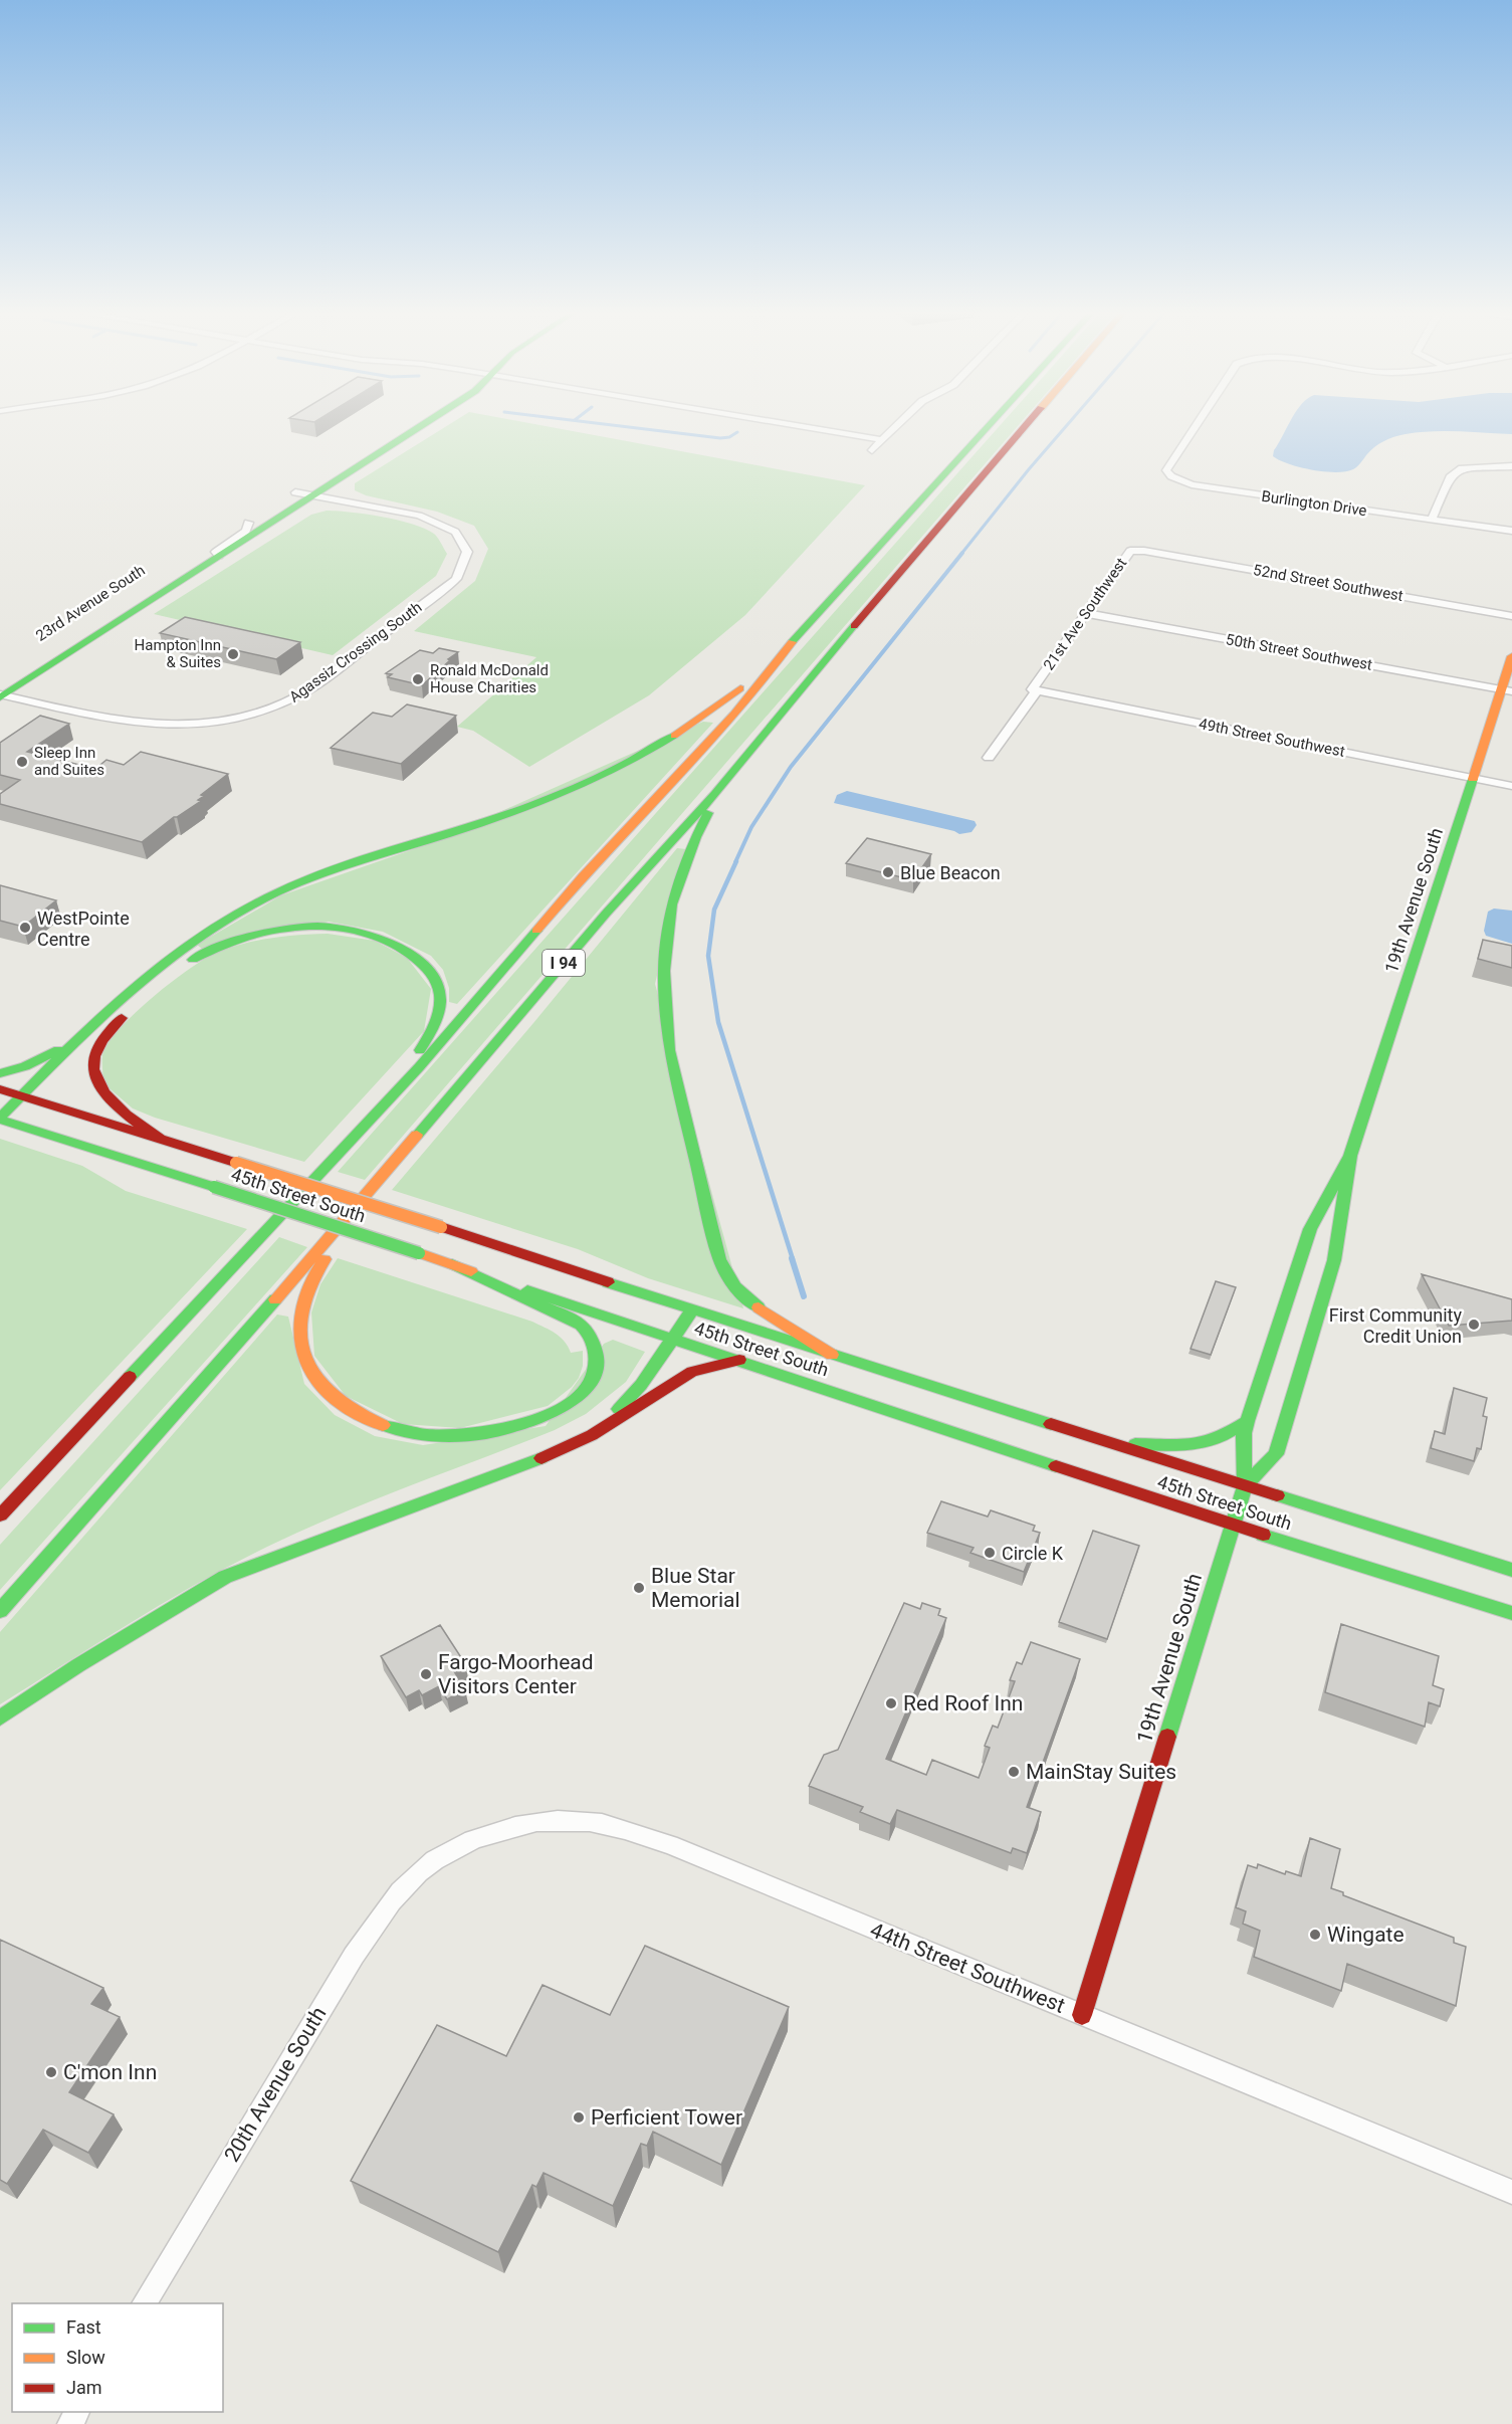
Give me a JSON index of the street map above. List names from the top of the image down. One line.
{"streets":{"main road":["23rd Avenue South","19th Avenue South","I 94","45th Street South"],"street":["Burlington Drive","52nd Street Southwest","21st Ave Southwest","Agassiz Crossing South","50th Street Southwest","49th Street Southwest","44th Street Southwest","20th Avenue South"]},"crossings":[["52nd Street Southwest","21st Ave Southwest"],["23rd Avenue South","Agassiz Crossing South"],["21st Ave Southwest","50th Street Southwest"],["21st Ave Southwest","49th Street Southwest"],["50th Street Southwest","19th Avenue South"],["49th Street Southwest","19th Avenue South"],["19th Avenue South","45th Street South"],["19th Avenue South","44th Street Southwest"],["44th Street Southwest","20th Avenue South"]],"places":["Hampton Inn & Suites","Ronald McDonald House Charities","Sleep Inn and Suites","Blue Beacon","WestPointe Centre","First Community Credit Union","Circle K","Blue Star Memorial","Fargo-Moorhead Visitors Center","Red Roof Inn","MainStay Suites","Wingate","C'mon Inn","Perficient Tower"],"legend":["Fast","Slow","Jam"]}
